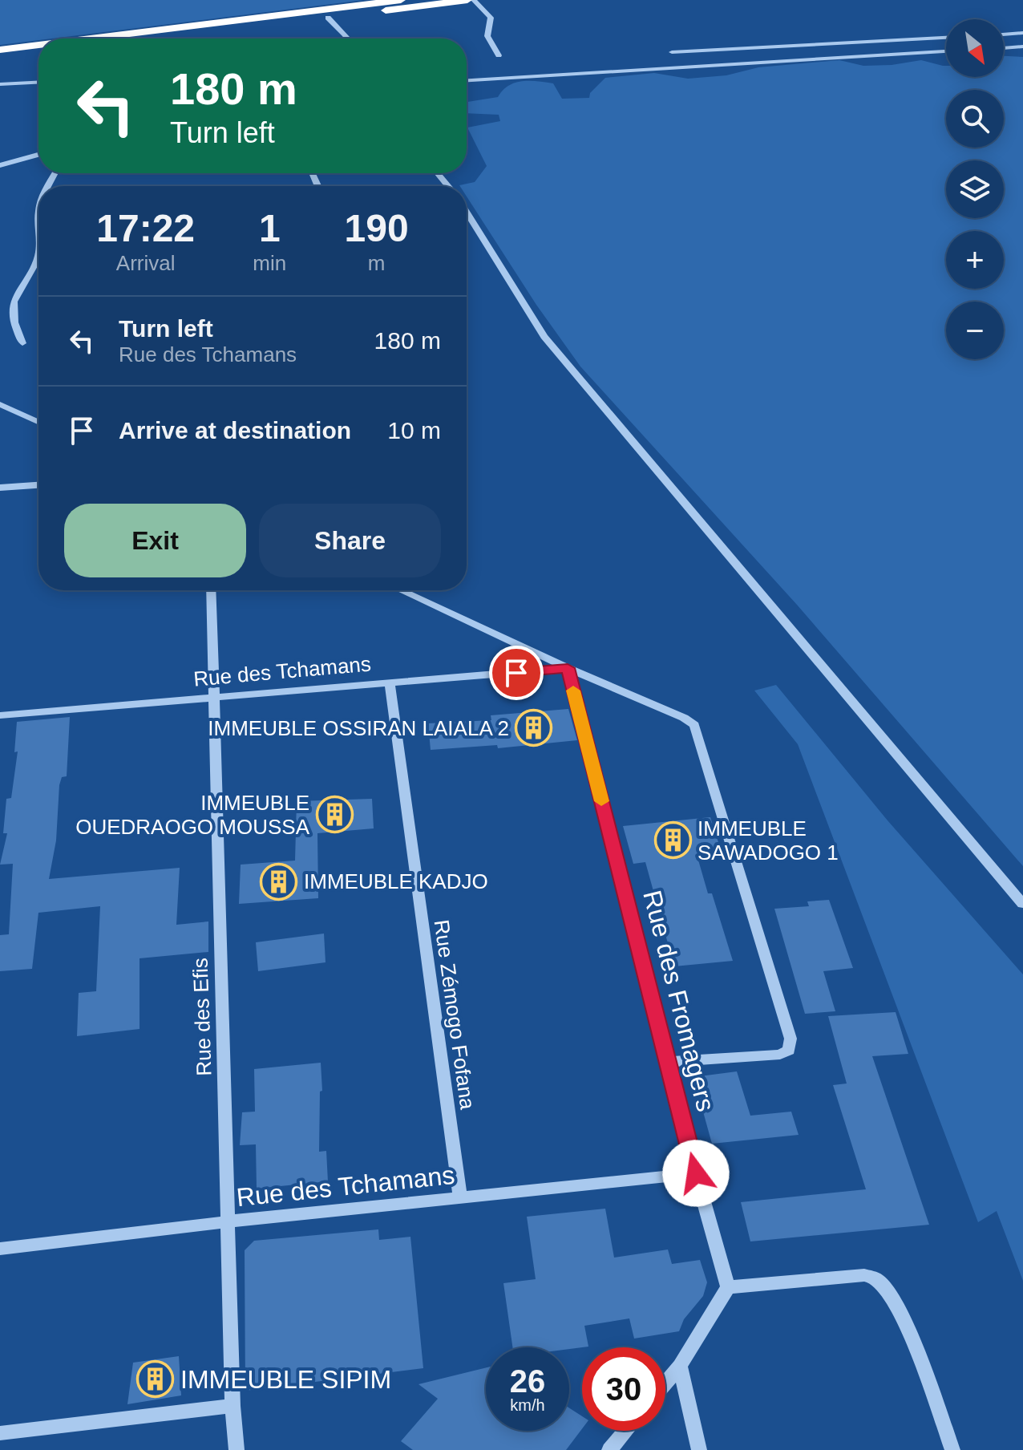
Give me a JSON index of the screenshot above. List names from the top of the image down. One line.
{"streets":{"street":["Rue des Tchamans","Rue des Fromagers","Rue Zémogo Fofana","Rue des Efis"]},"crossings":[["Rue des Tchamans","Rue des Fromagers"],["Rue des Tchamans","Rue Zémogo Fofana"],["Rue des Tchamans","Rue des Efis"]],"places":{"building":["IMMEUBLE OSSIRAN LAIALA 2","IMMEUBLE OUEDRAOGO MOUSSA","IMMEUBLE SAWADOGO 1","IMMEUBLE KADJO","IMMEUBLE SIPIM"]},"north":"bottom right","page":{"map_buttons":["+","−"],"turn":["180 m","Turn left"],"eta":["17:22","Arrival","1","min","190","m"],"list":[{"name":"Turn left","note":"Rue des Tchamans","value":"180 m"},{"name":"Arrive at destination","value":"10 m"}],"buttons":["Exit","Share"],"speed":"26 km/h","limit":"30"}}
